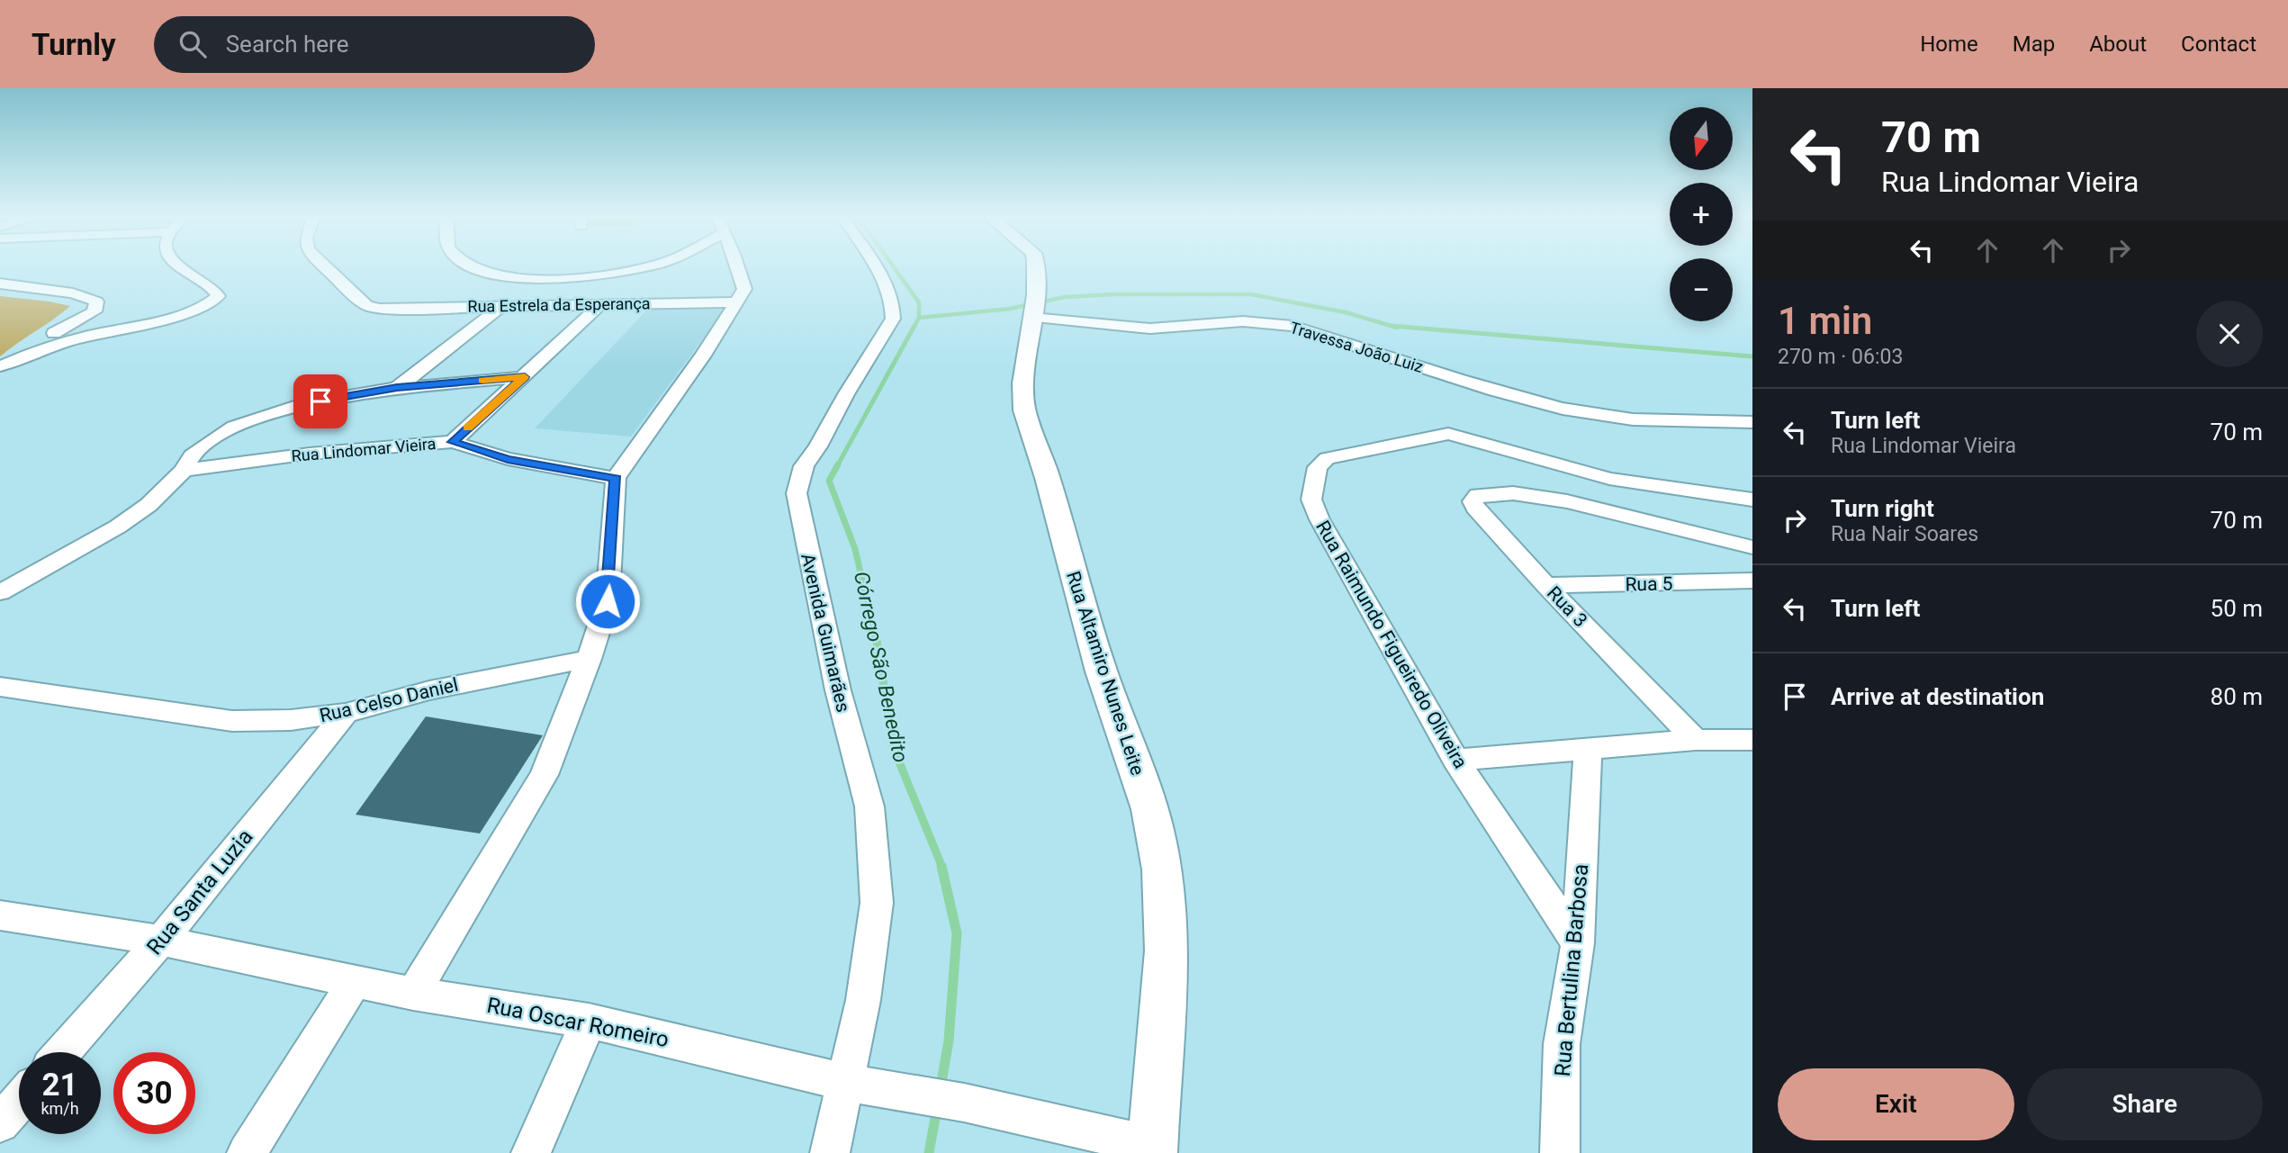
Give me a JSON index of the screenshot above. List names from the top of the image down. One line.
{"streets":{"main road":["Rua Altamiro Nunes Leite"],"street":["Rua Estrela da Esperança","Travessa João Luiz","Rua Lindomar Vieira","Rua 5","Rua 3","Avenida Guimarães","Rua Raimundo Figueiredo Oliveira","Rua Celso Daniel","Rua Santa Luzia","Rua Bertulina Barbosa","Rua Oscar Romeiro"]},"crossings":[["Travessa João Luiz","Rua Altamiro Nunes Leite"],["Rua 5","Rua 3"],["Avenida Guimarães","Rua Oscar Romeiro"],["Rua Raimundo Figueiredo Oliveira","Rua Bertulina Barbosa"],["Rua Altamiro Nunes Leite","Rua Oscar Romeiro"],["Rua Celso Daniel","Rua Santa Luzia"],["Rua Santa Luzia","Rua Oscar Romeiro"]],"water":["Córrego São Benedito"],"north":"bottom","page":{"header":"Turnly","search":"Search here","nav":["Home","Map","About","Contact"],"turn":["70 m","Rua Lindomar Vieira"],"map_buttons":["+","−"],"heading":["1 min","270 m · 06:03"],"list":[{"name":"Turn left","note":"Rua Lindomar Vieira","value":"70 m"},{"name":"Turn right","note":"Rua Nair Soares","value":"70 m"},{"name":"Turn left","value":"50 m"},{"name":"Arrive at destination","value":"80 m"}],"speed":"21 km/h","limit":"30","buttons":["Exit","Share"]}}
